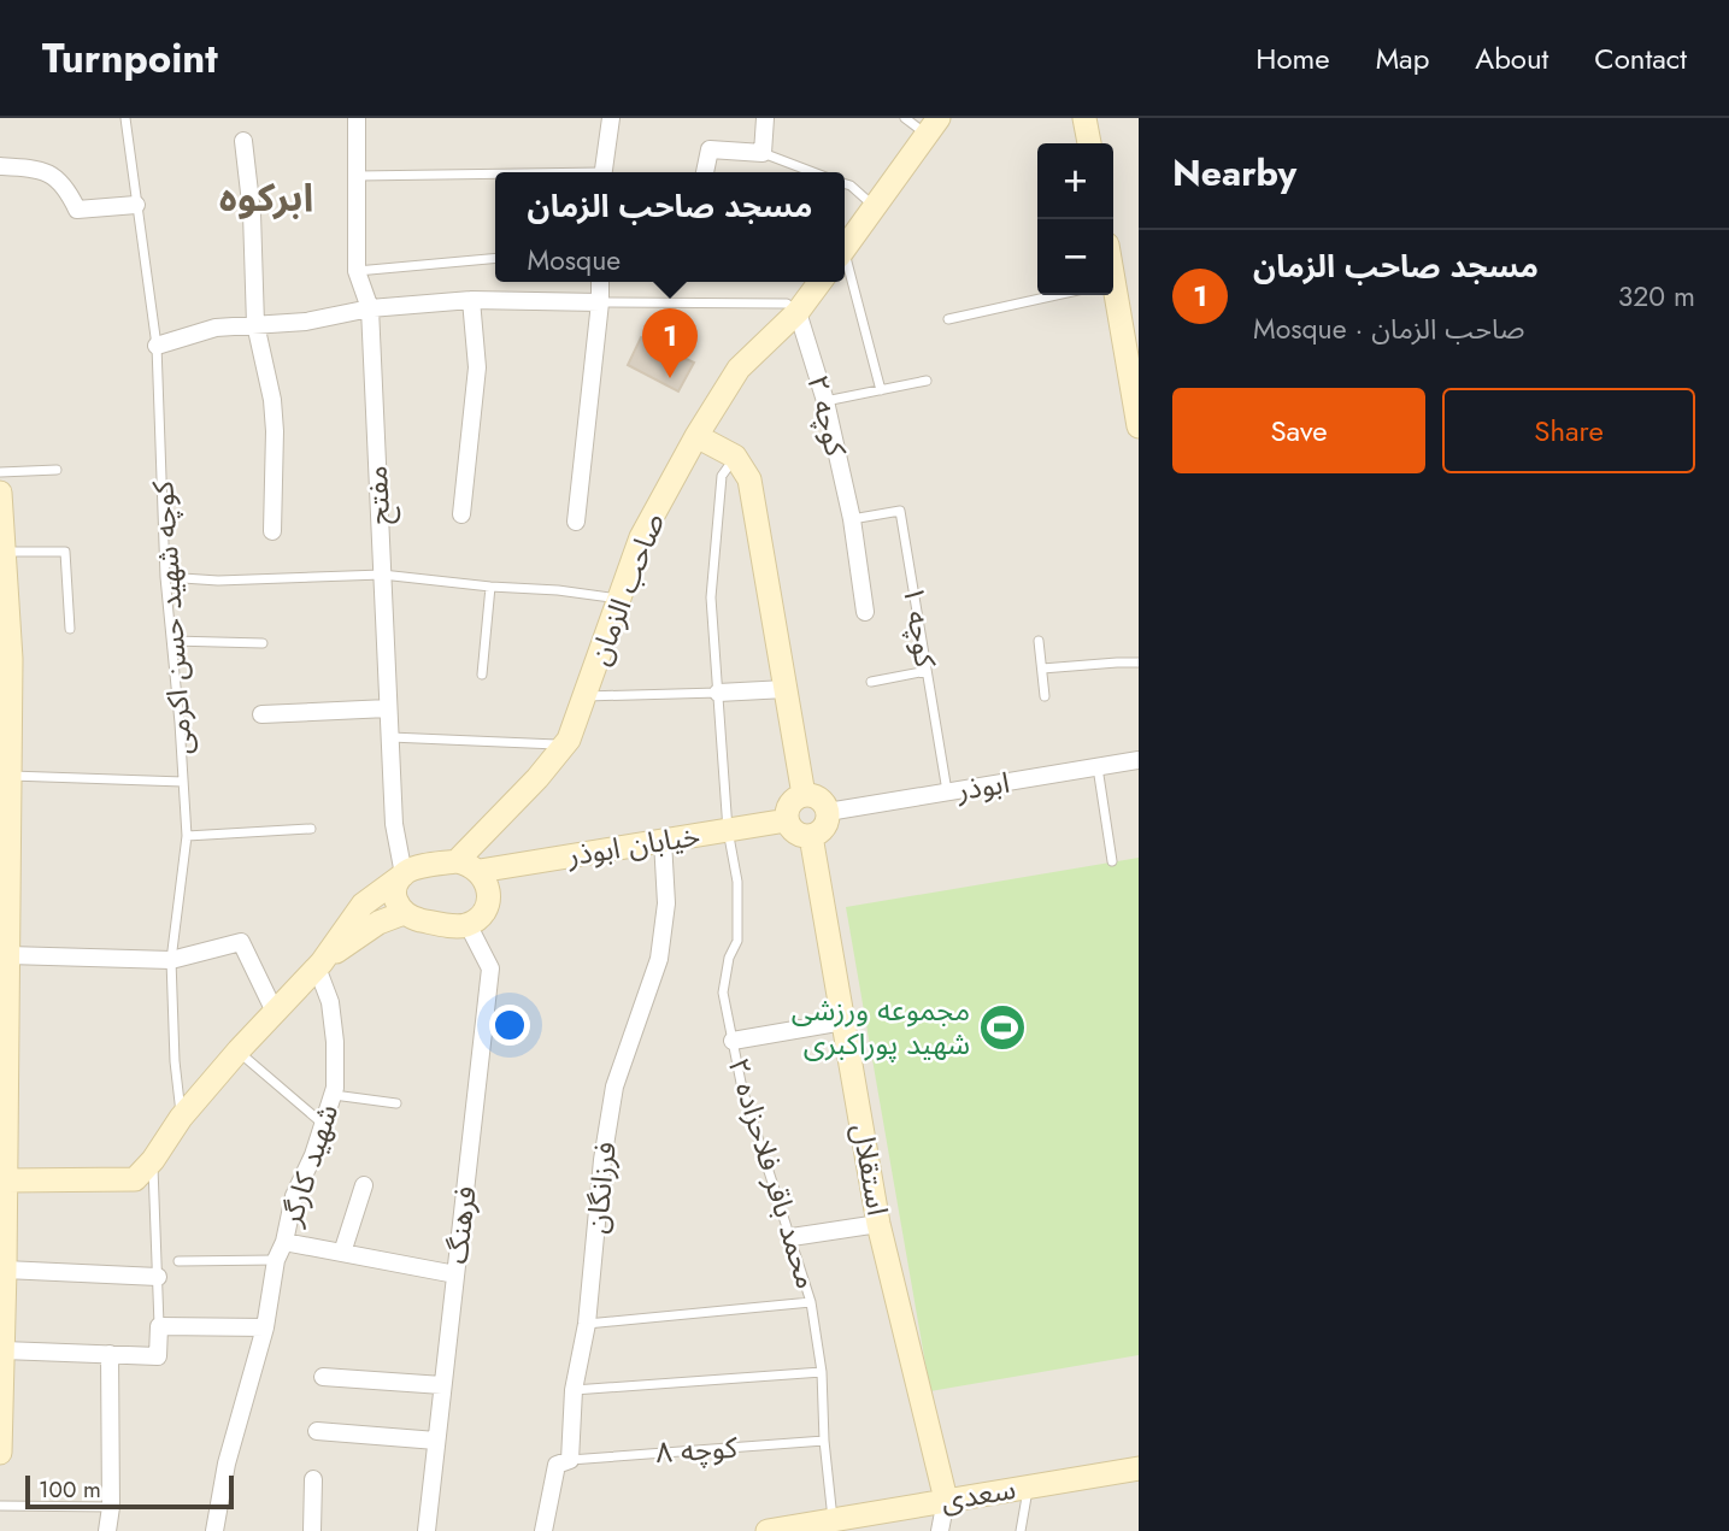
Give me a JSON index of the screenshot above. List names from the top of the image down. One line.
{"streets":{"street":["کوچه ۲","مفتح","صاحب الزمان","ابوذر","خیابان ابوذر","شهید کارگر","استقلال","فرزانگان","فرهنگ","سعدی"],"lane":["کوچه شهید حسن اکرمی","کوچه ۱","محمد باقر فلاحزاده ۲","کوچه ۸"]},"crossings":[["کوچه ۲","صاحب الزمان"],["کوچه ۲","کوچه ۱"],["مفتح","صاحب الزمان"],["مفتح","خیابان ابوذر"],["مفتح","فرهنگ"],["صاحب الزمان","خیابان ابوذر"],["صاحب الزمان","فرهنگ"],["کوچه ۱","ابوذر"],["ابوذر","خیابان ابوذر"],["ابوذر","استقلال"],["خیابان ابوذر","استقلال"],["خیابان ابوذر","محمد باقر فلاحزاده ۲"],["خیابان ابوذر","فرزانگان"],["خیابان ابوذر","فرهنگ"],["شهید کارگر","فرهنگ"],["استقلال","سعدی"],["محمد باقر فلاحزاده ۲","کوچه ۸"],["محمد باقر فلاحزاده ۲","سعدی"],["فرزانگان","کوچه ۸"]],"districts":["ابرکوه"],"places":{"sports":["مجموعه ورزشی شهید پوراکبری"]},"scale_bar":"100 m","page":{"header":"Turnpoint","nav":["Home","Map","About","Contact"],"heading":"Nearby","map_buttons":["+","−"],"popup":["مسجد صاحب الزمان","Mosque"],"list":[{"mark":"1","name":"مسجد صاحب الزمان","note":"Mosque · صاحب الزمان","value":"320 m"}],"pins":"1","buttons":["Save","Share"],"scale":"100 m"}}
